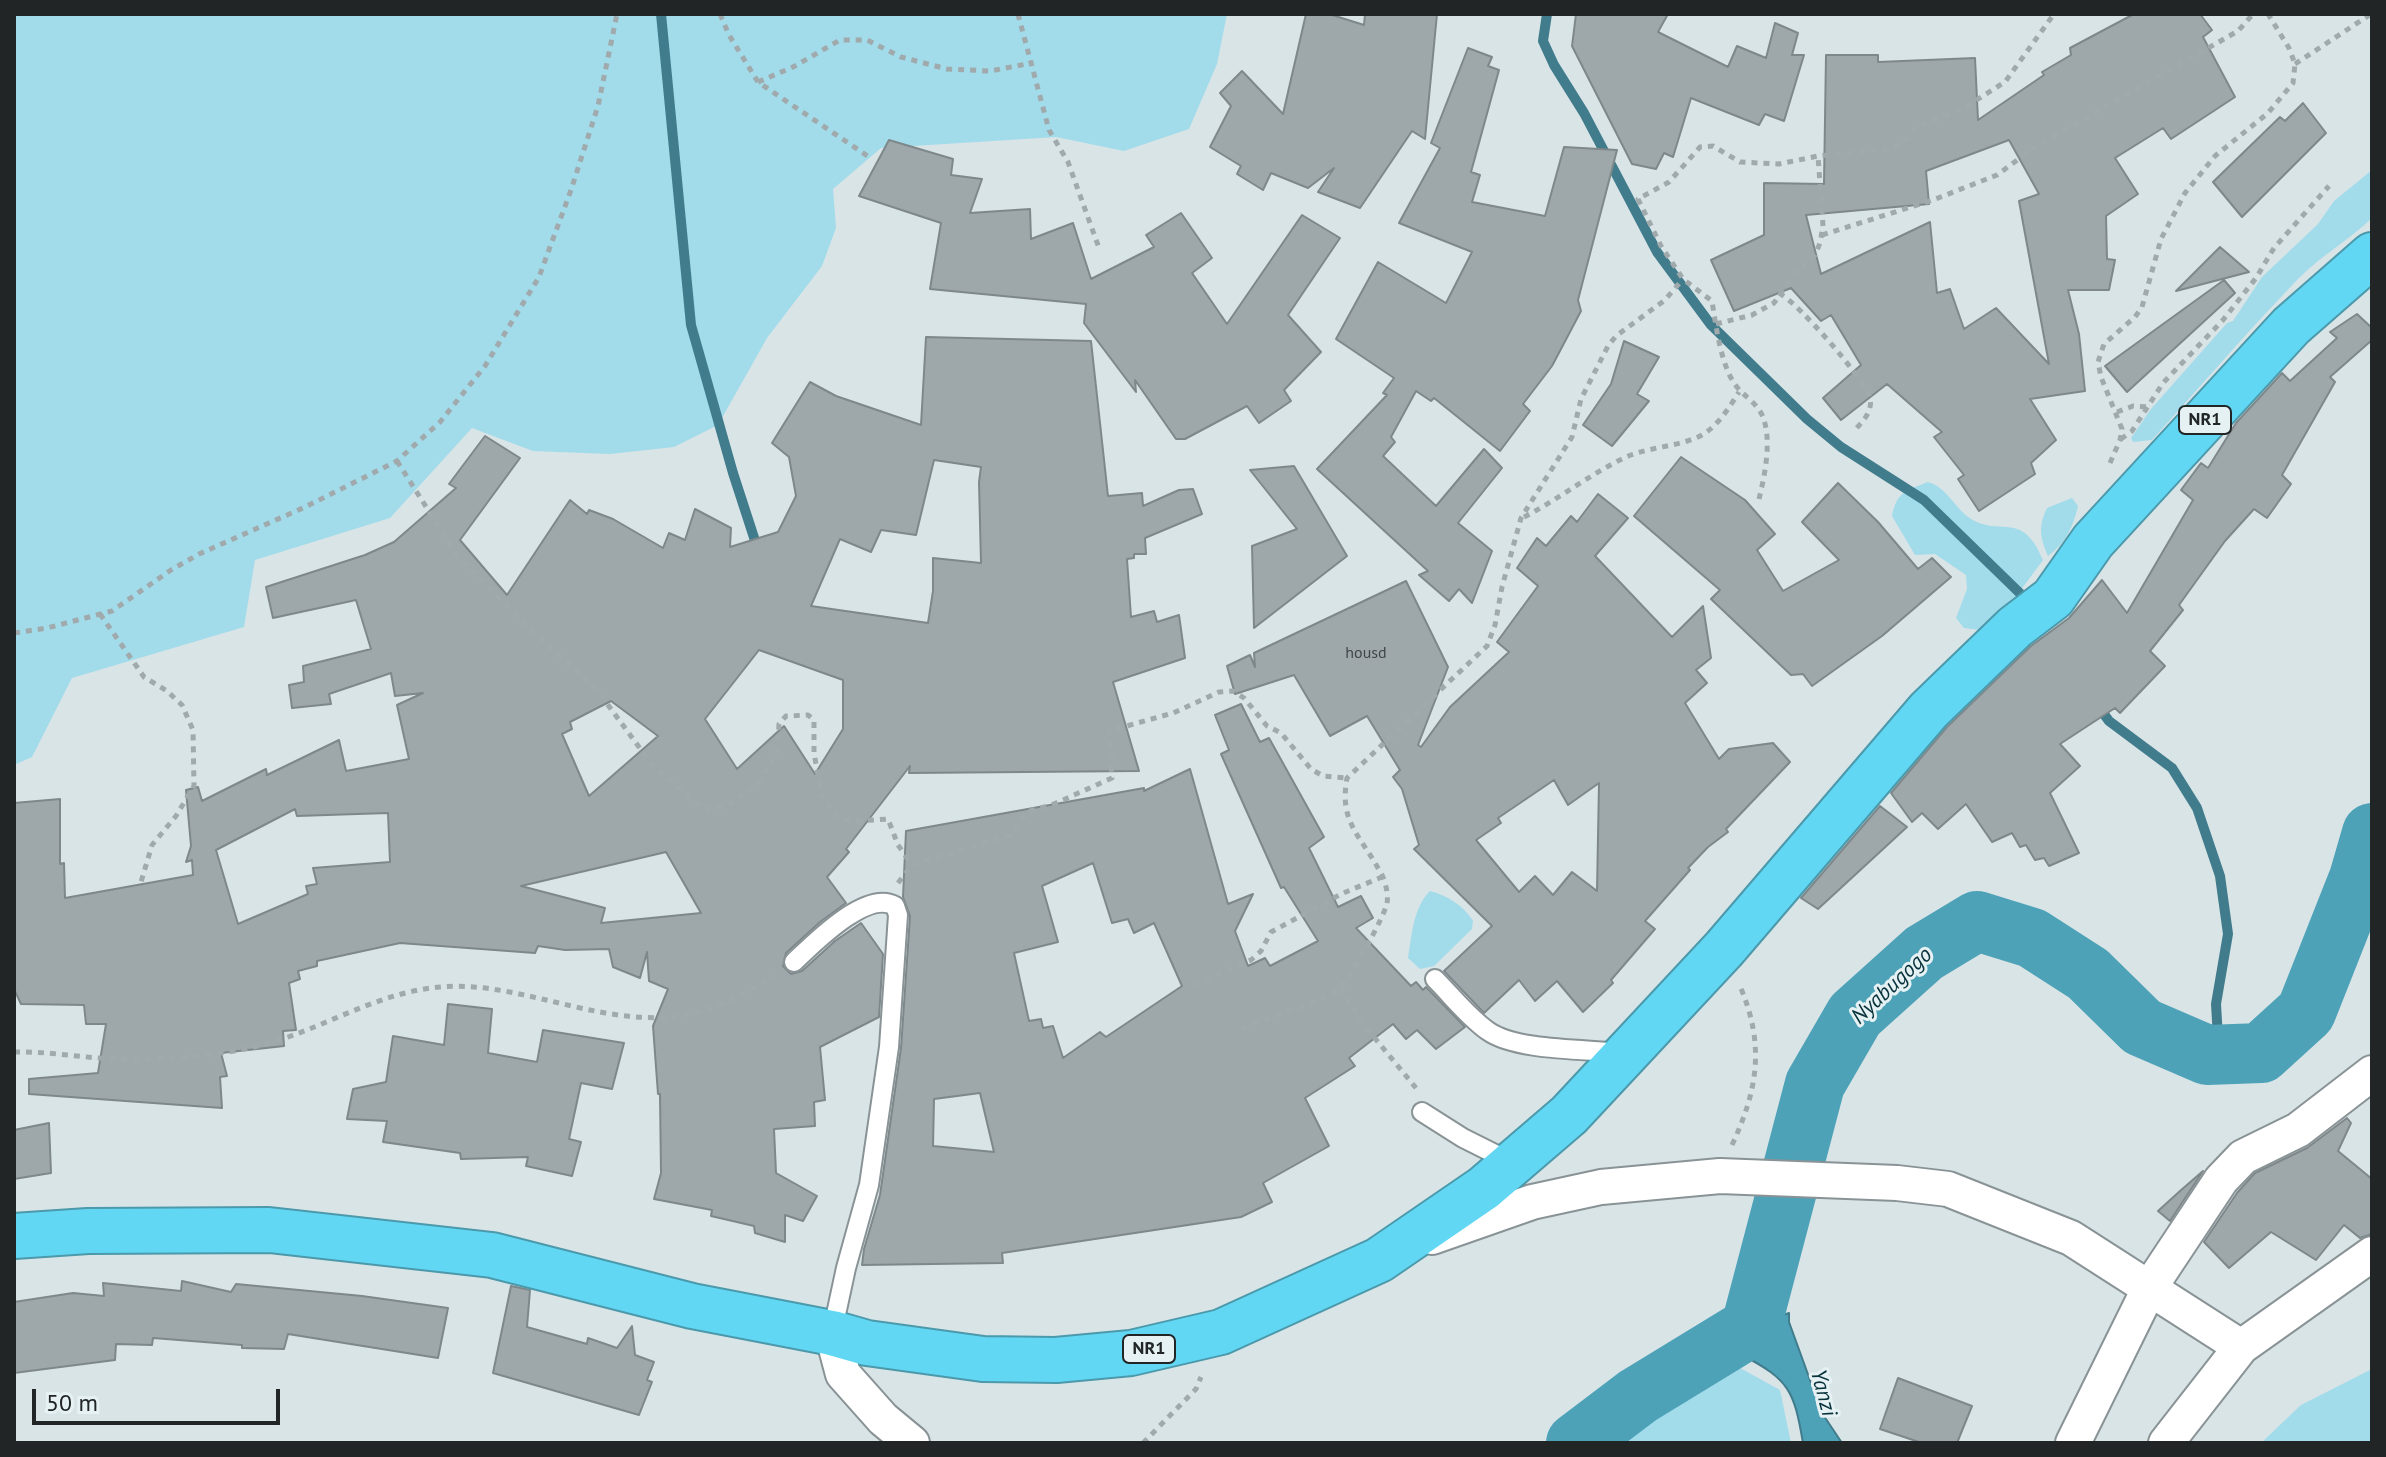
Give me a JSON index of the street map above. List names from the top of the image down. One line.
{"streets":{"highway":["NR1"]},"water":["Nyabugogo","Yanzi"],"house_numbers":["housd"],"scale_bar":"50 m"}
